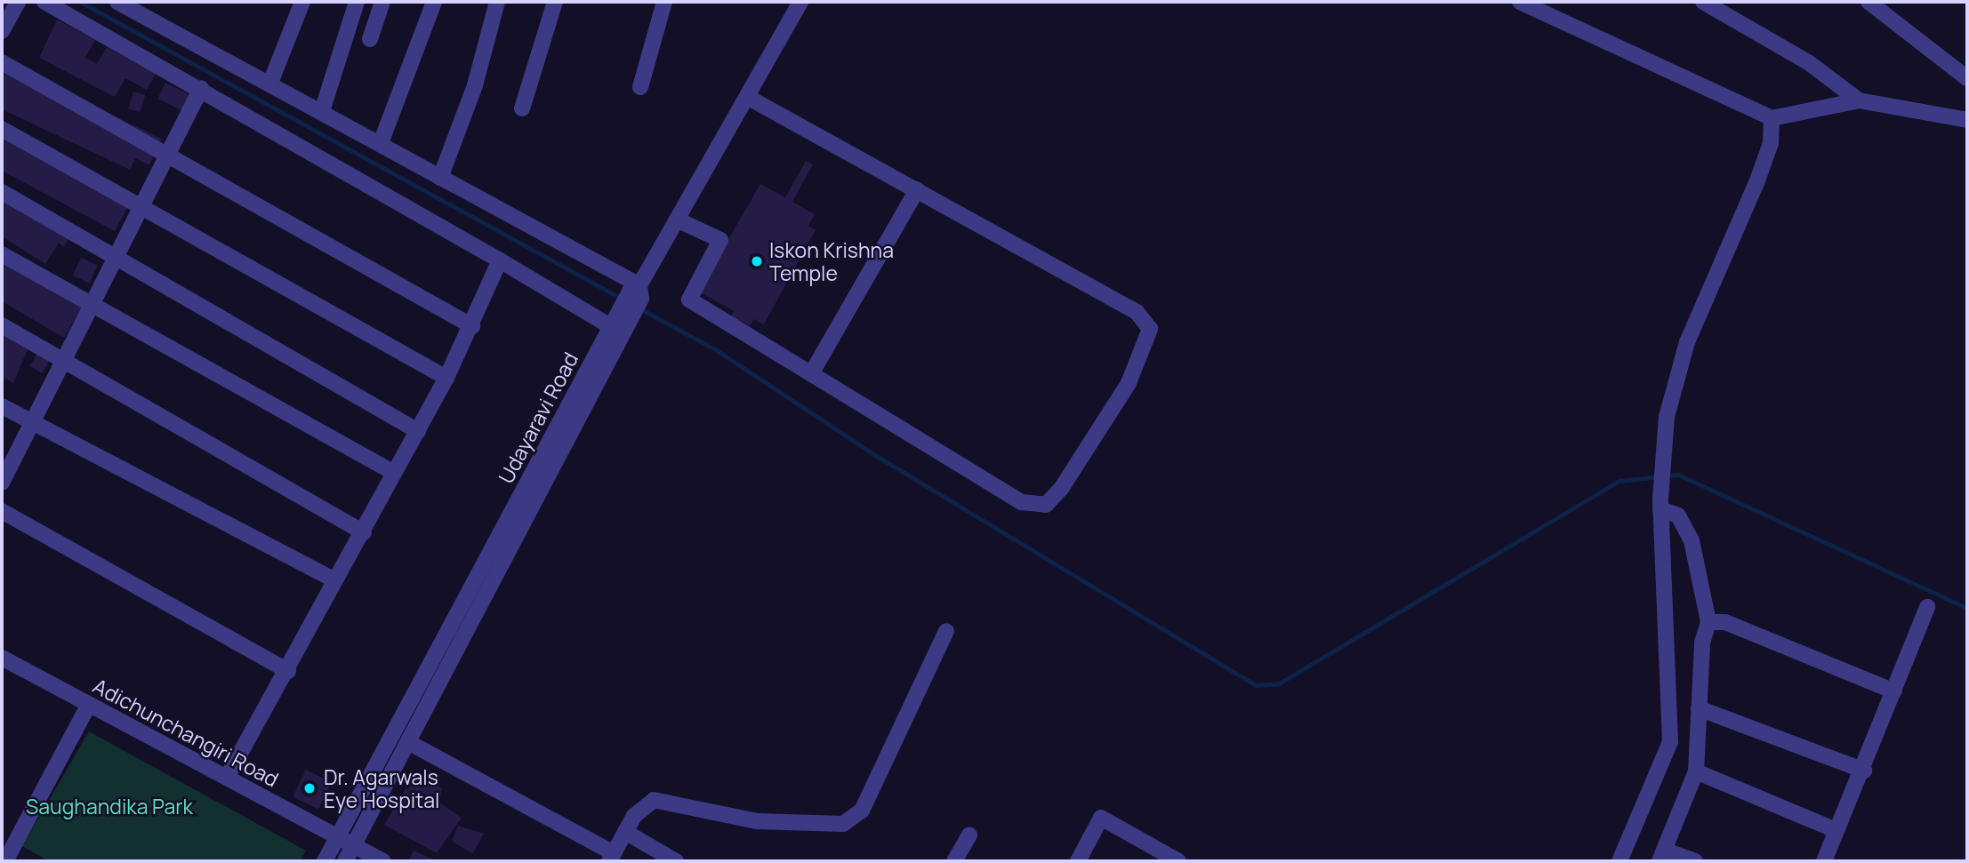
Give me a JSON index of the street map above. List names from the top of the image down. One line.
{"streets":{"street":["Udayaravi Road","Adichunchangiri Road"]},"crossings":[["Udayaravi Road","Adichunchangiri Road"]],"parks":["Saughandika Park"],"places":["Iskon Krishna Temple","Dr. Agarwals Eye Hospital"]}
